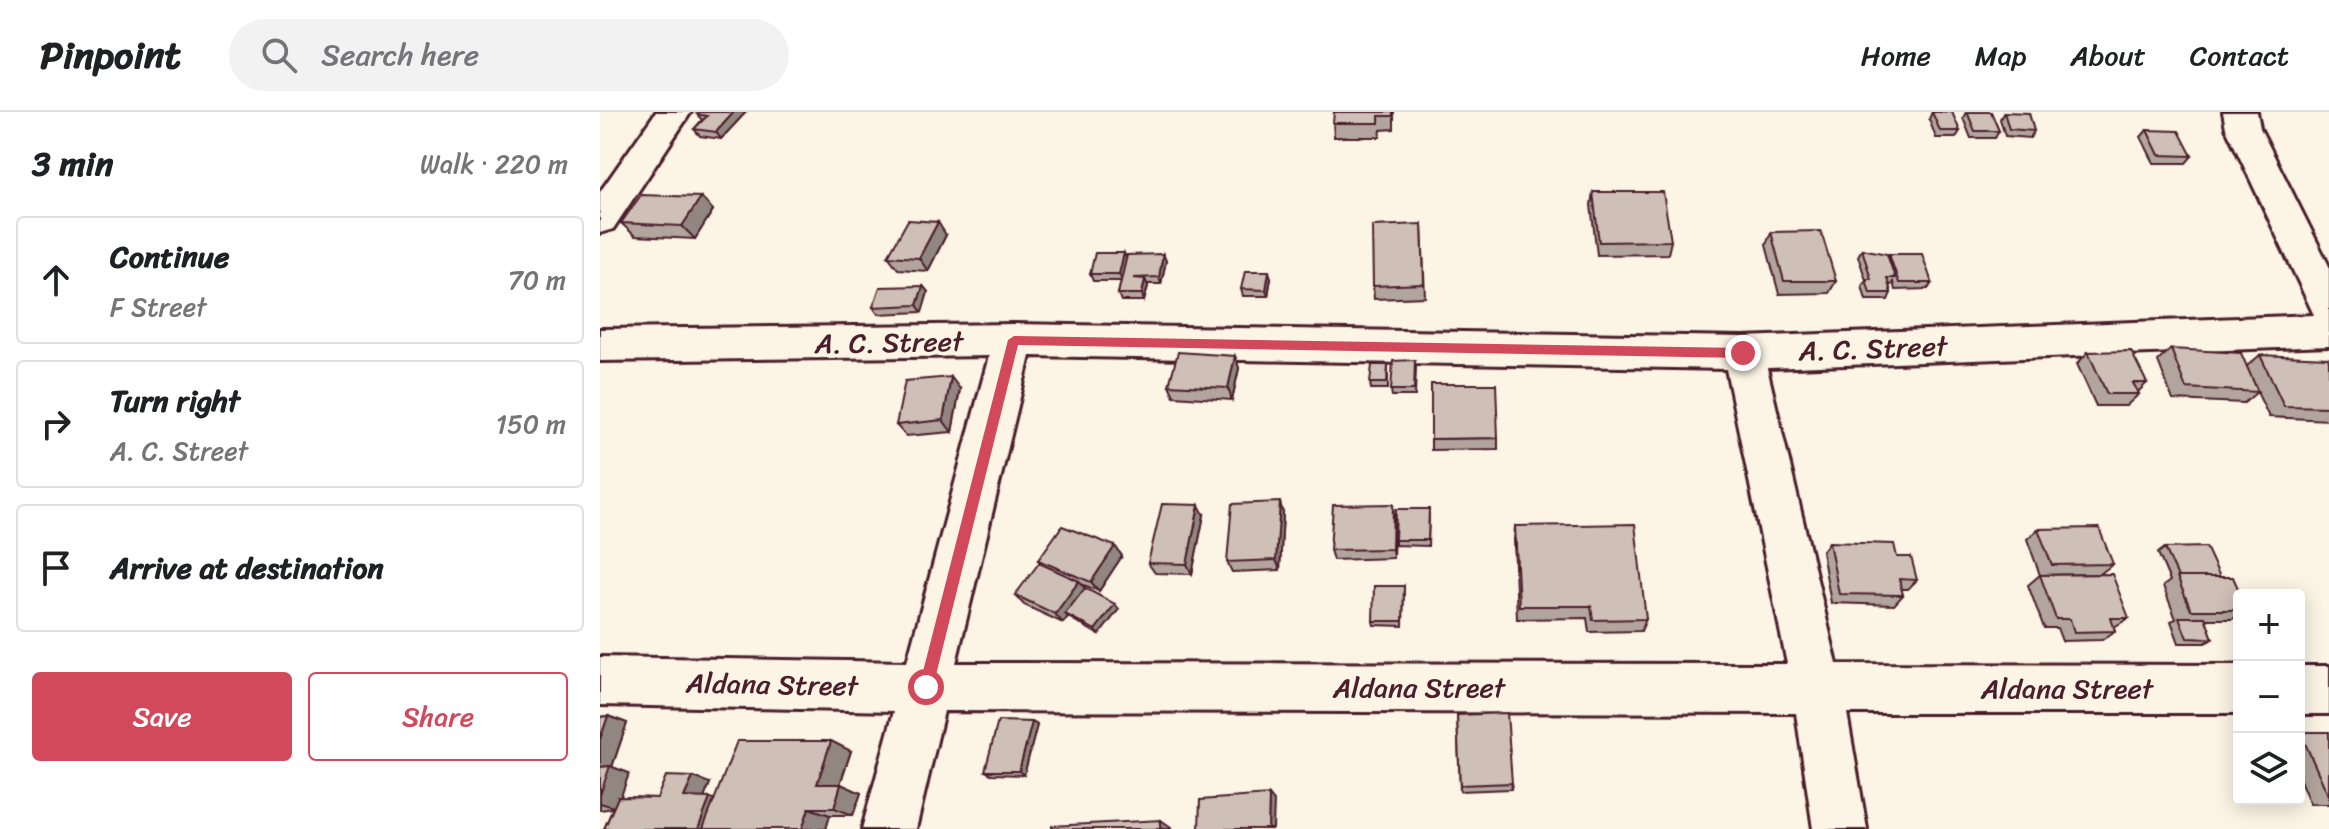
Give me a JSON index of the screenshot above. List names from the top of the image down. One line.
{"streets":{"street":["A. C. Street","Aldana Street"]},"page":{"header":"Pinpoint","search":"Search here","nav":["Home","Map","About","Contact"],"heading":["3 min","Walk · 220 m"],"list":[["Continue","F Street","70 m"],["Turn right","A. C. Street","150 m"],"Arrive at destination"],"map_buttons":["+","−"],"buttons":["Save","Share"]}}
